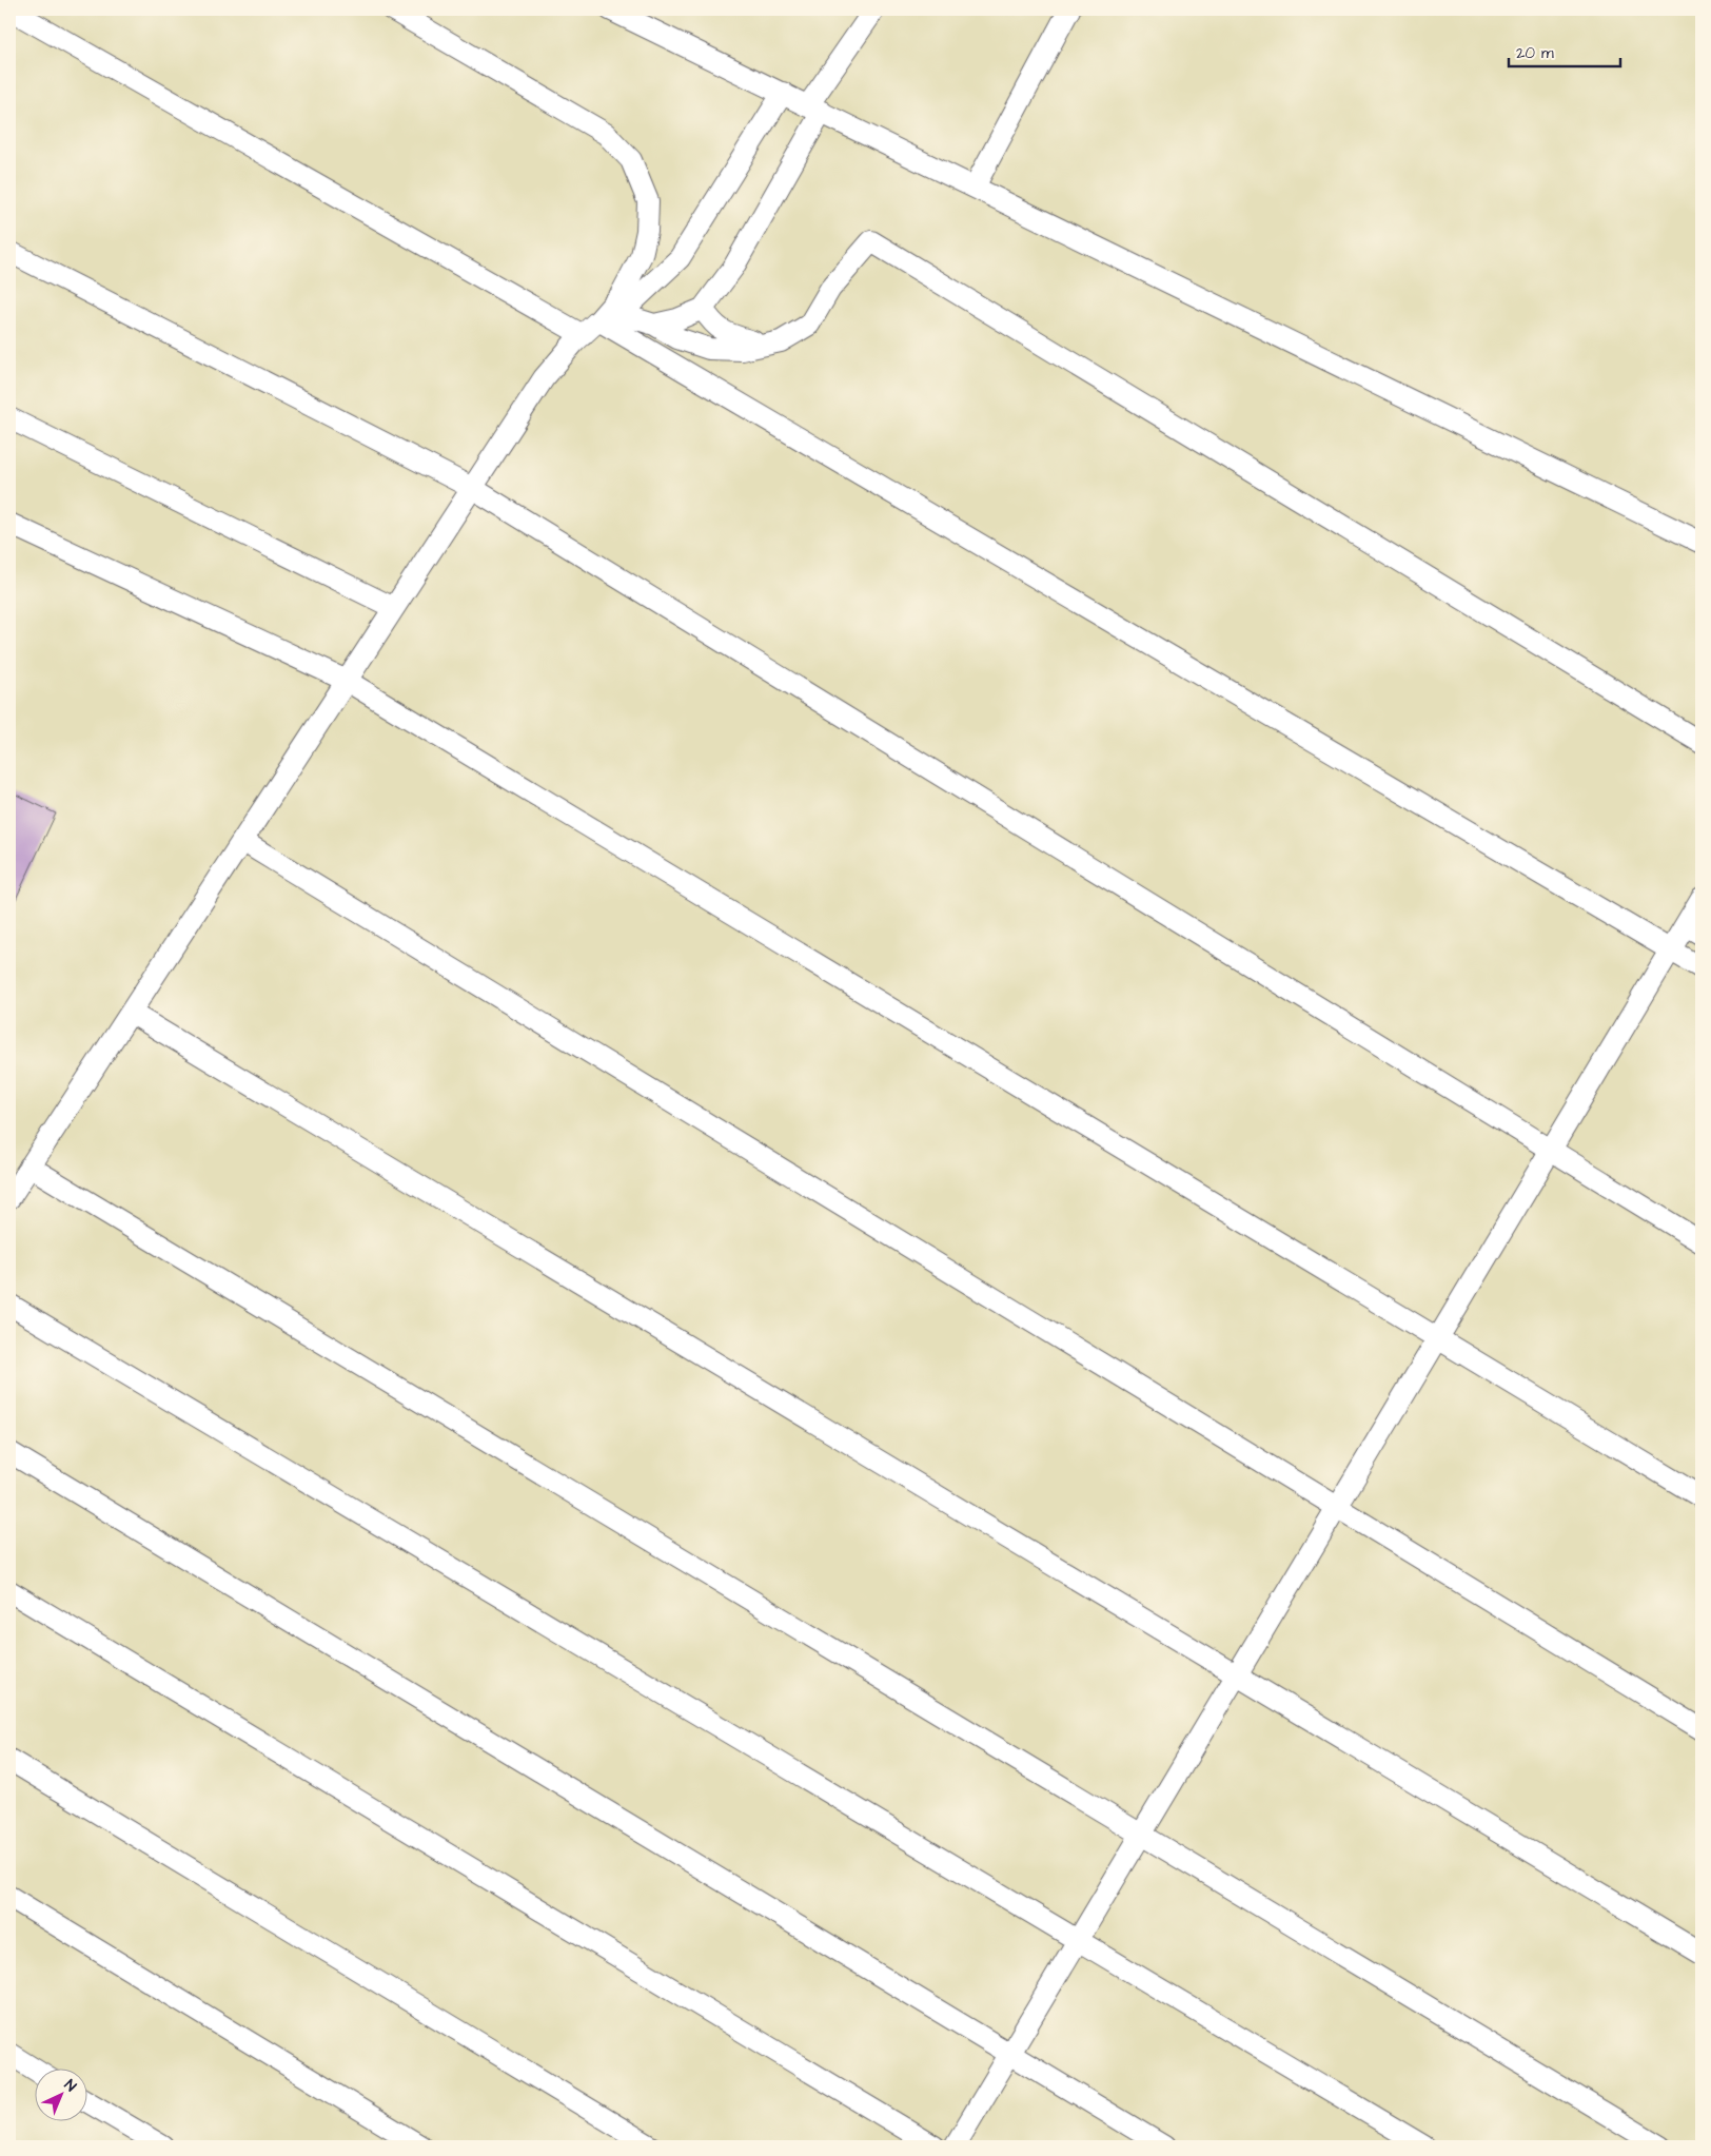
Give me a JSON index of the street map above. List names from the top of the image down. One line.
{"scale_bar":"20 m","north":"top right"}
